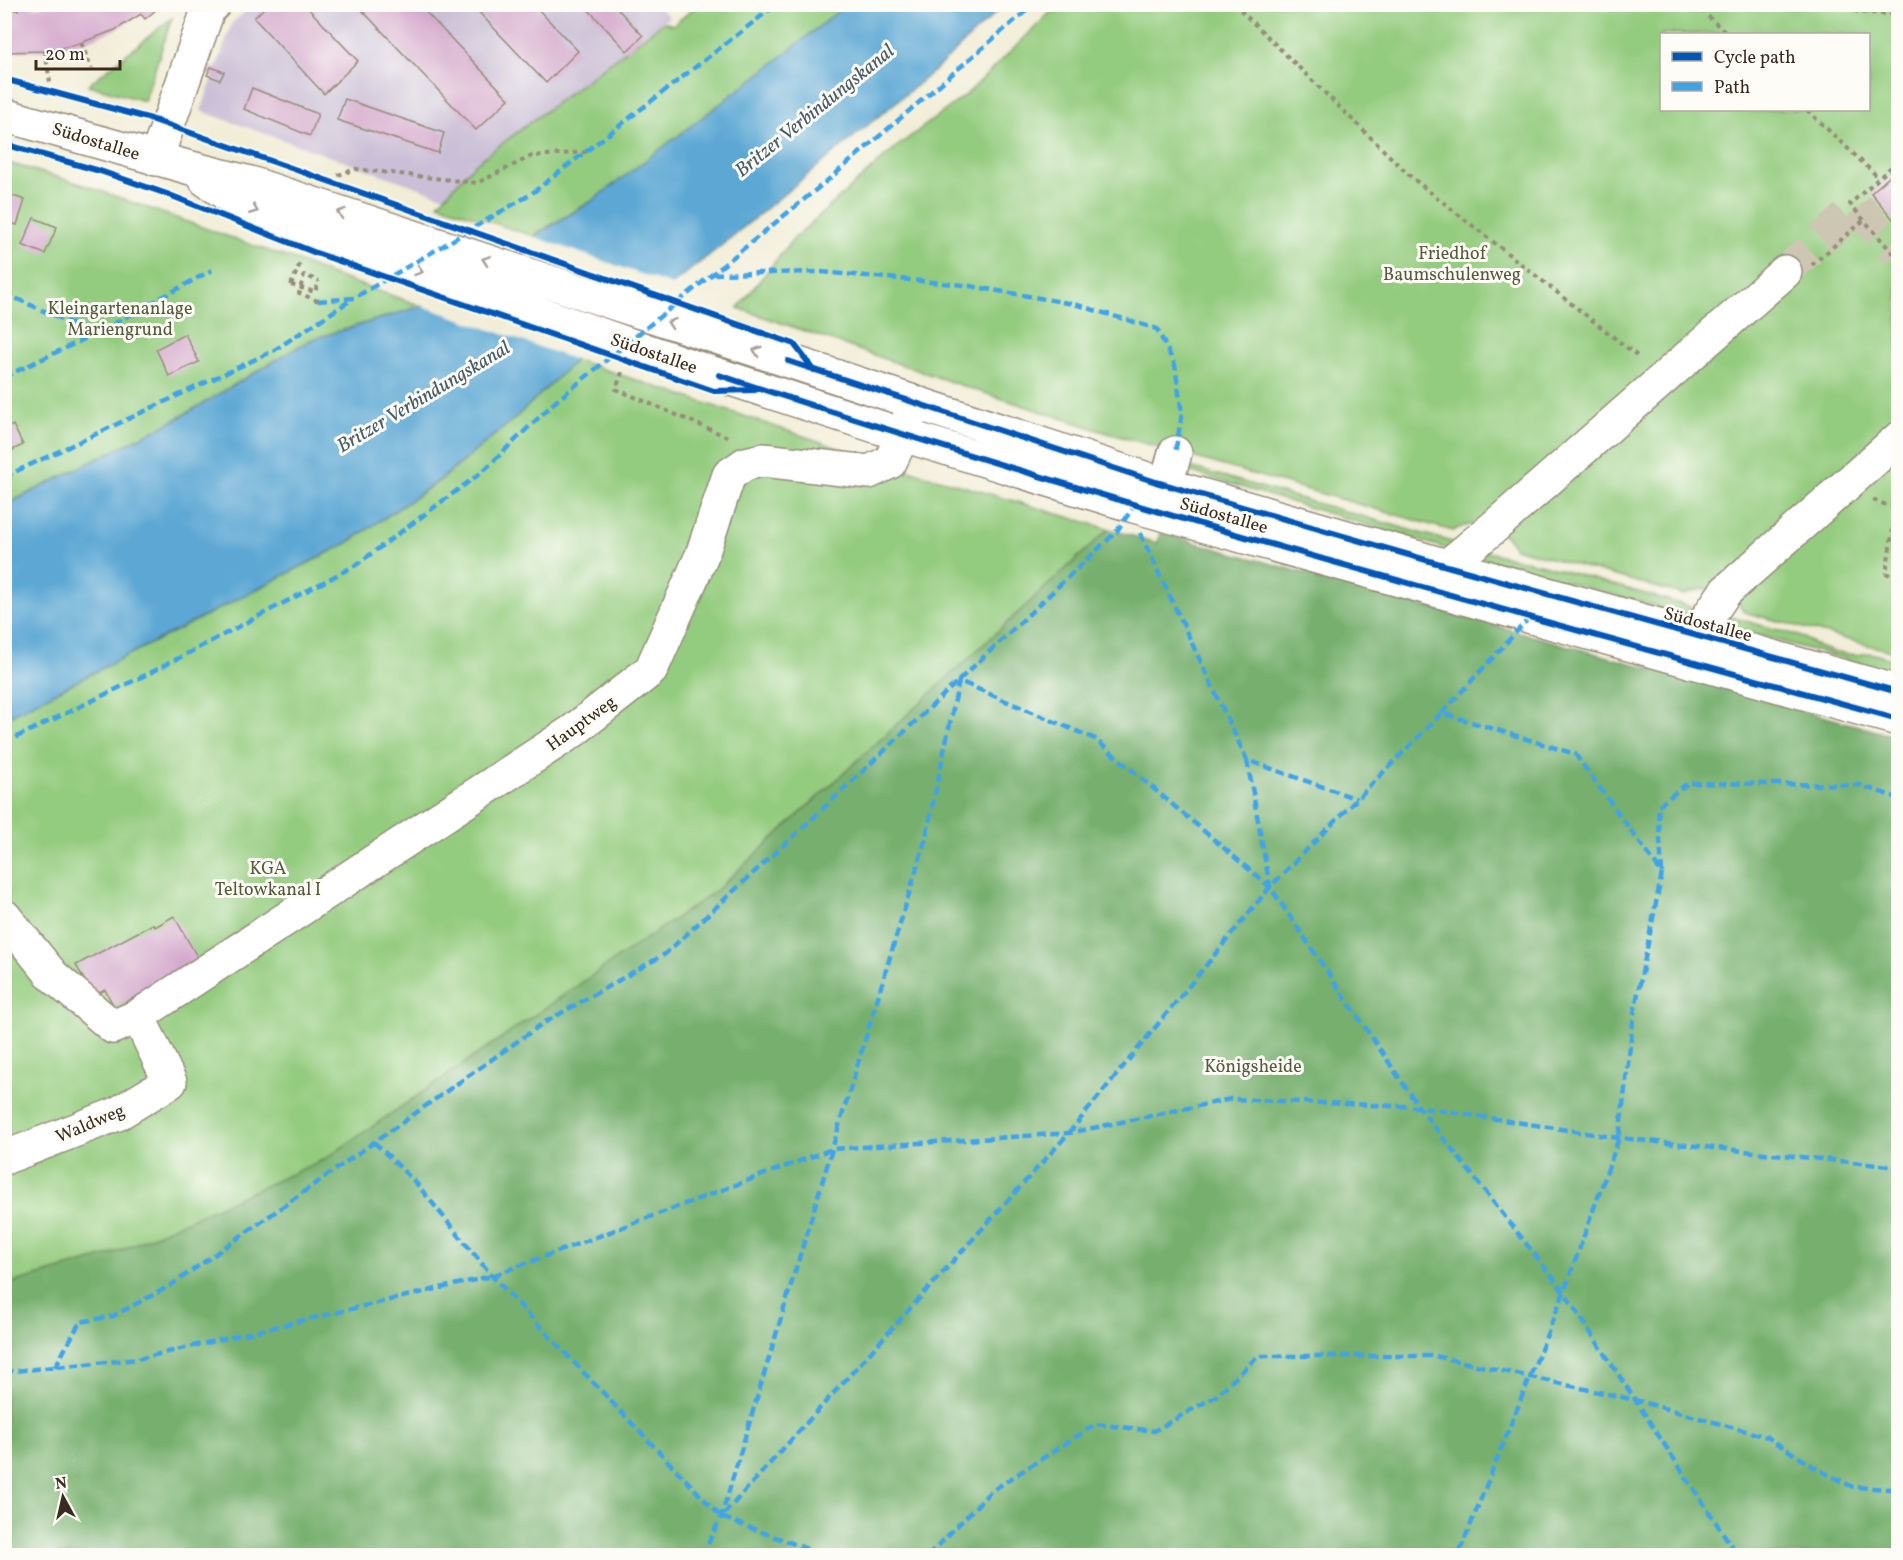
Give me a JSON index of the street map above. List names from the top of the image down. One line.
{"streets":{"main road":["Südostallee","Hauptweg","Waldweg"]},"crossings":[["Hauptweg","Waldweg"]],"water":["Britzer Verbindungskanal"],"parks":["Friedhof Baumschulenweg","Kleingartenanlage Mariengrund","KGA Teltowkanal I","Königsheide"],"legend":["Cycle path","Path"],"scale_bar":"20 m","north":"top"}
